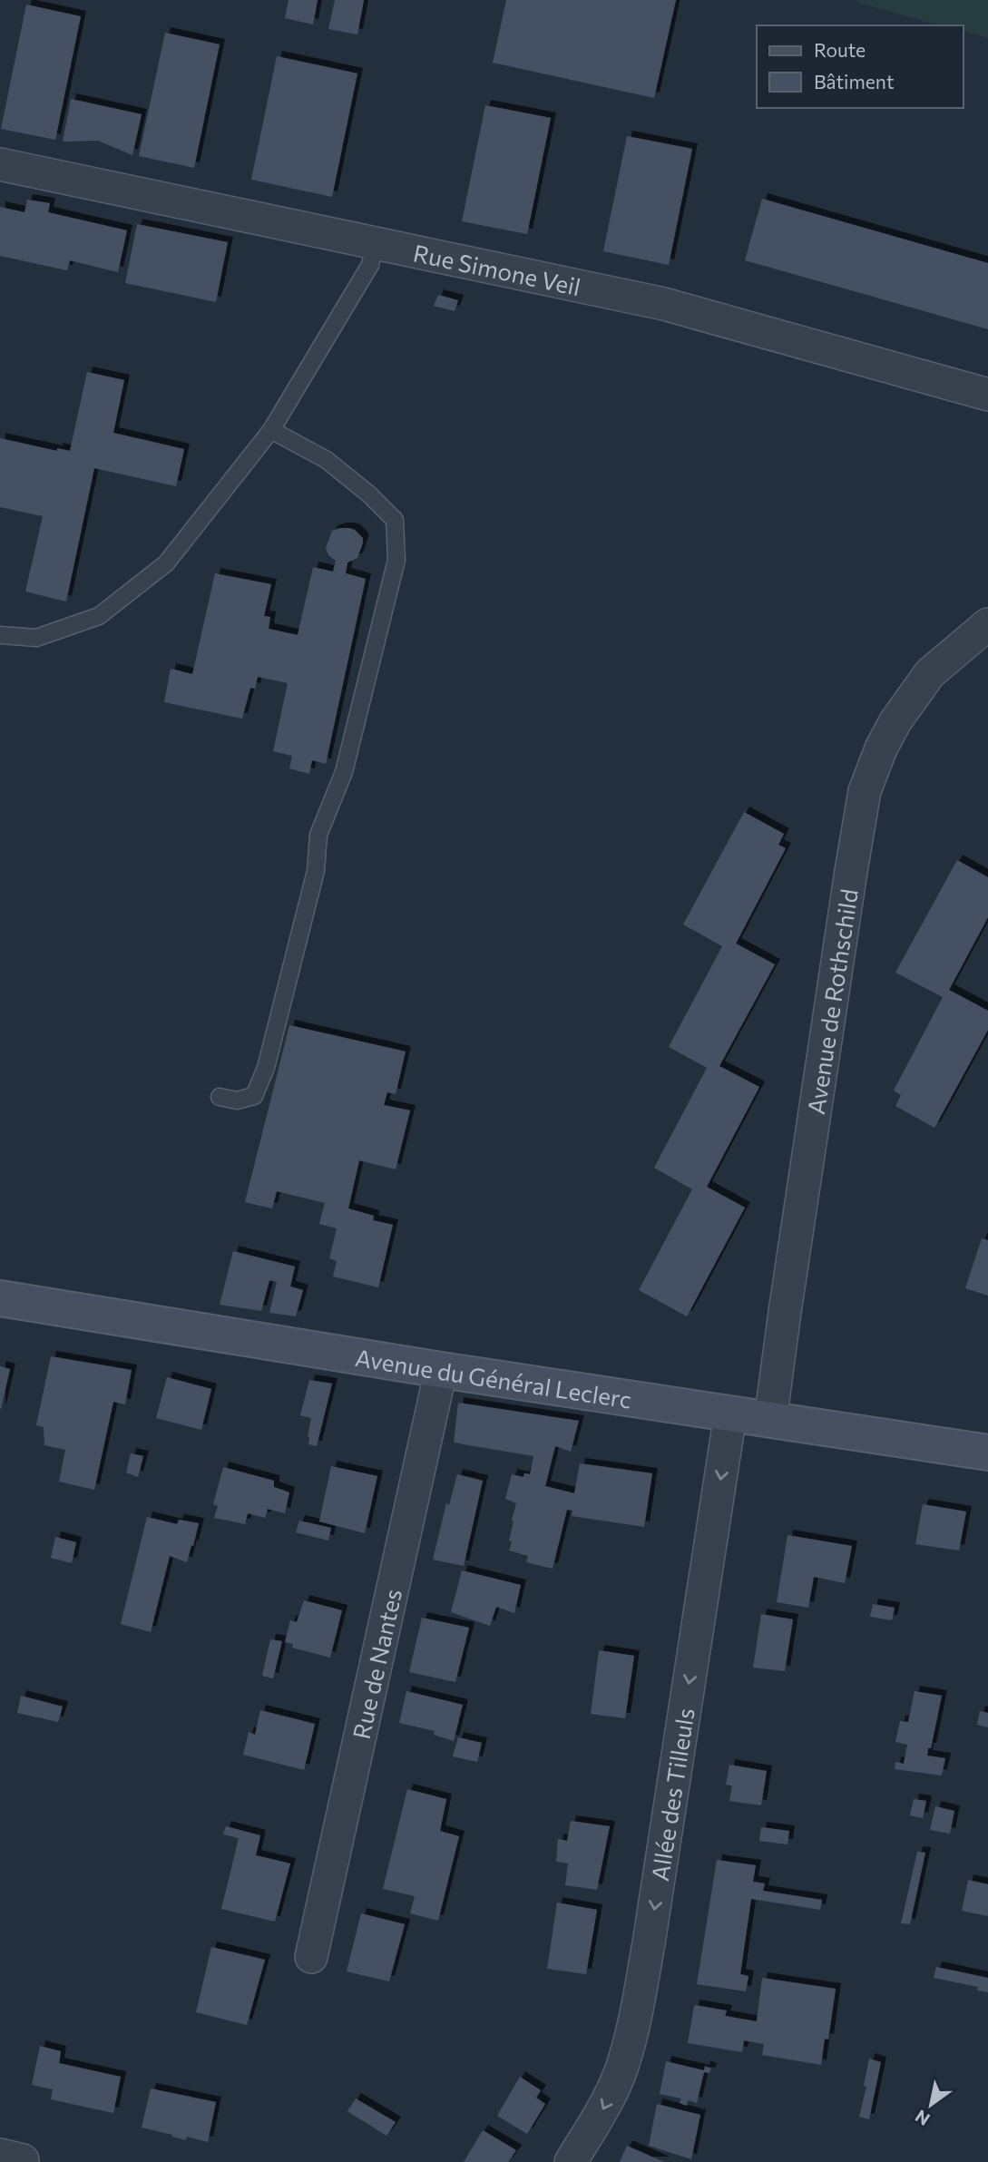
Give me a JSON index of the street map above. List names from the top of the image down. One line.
{"streets":{"main road":["Avenue du Général Leclerc"],"street":["Rue Simone Veil","Avenue de Rothschild","Rue de Nantes","Allée des Tilleuls"]},"crossings":[["Avenue de Rothschild","Avenue du Général Leclerc"],["Avenue du Général Leclerc","Rue de Nantes"],["Avenue du Général Leclerc","Allée des Tilleuls"]],"one_way":["Allée des Tilleuls"],"legend":["Route","Bâtiment"],"north":"bottom left"}
